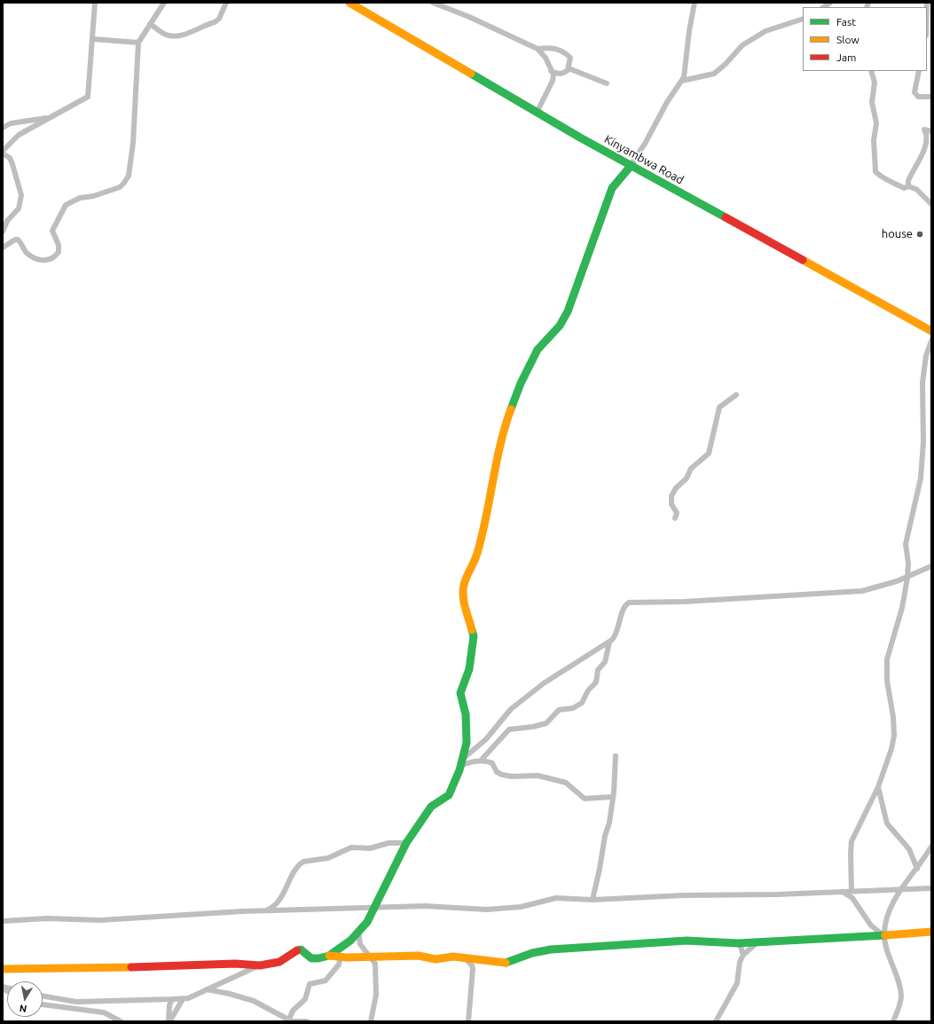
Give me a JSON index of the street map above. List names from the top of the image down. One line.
{"streets":{"street":["Kinyambwa Road"]},"places":["house"],"legend":["Fast","Slow","Jam"],"north":"bottom"}
